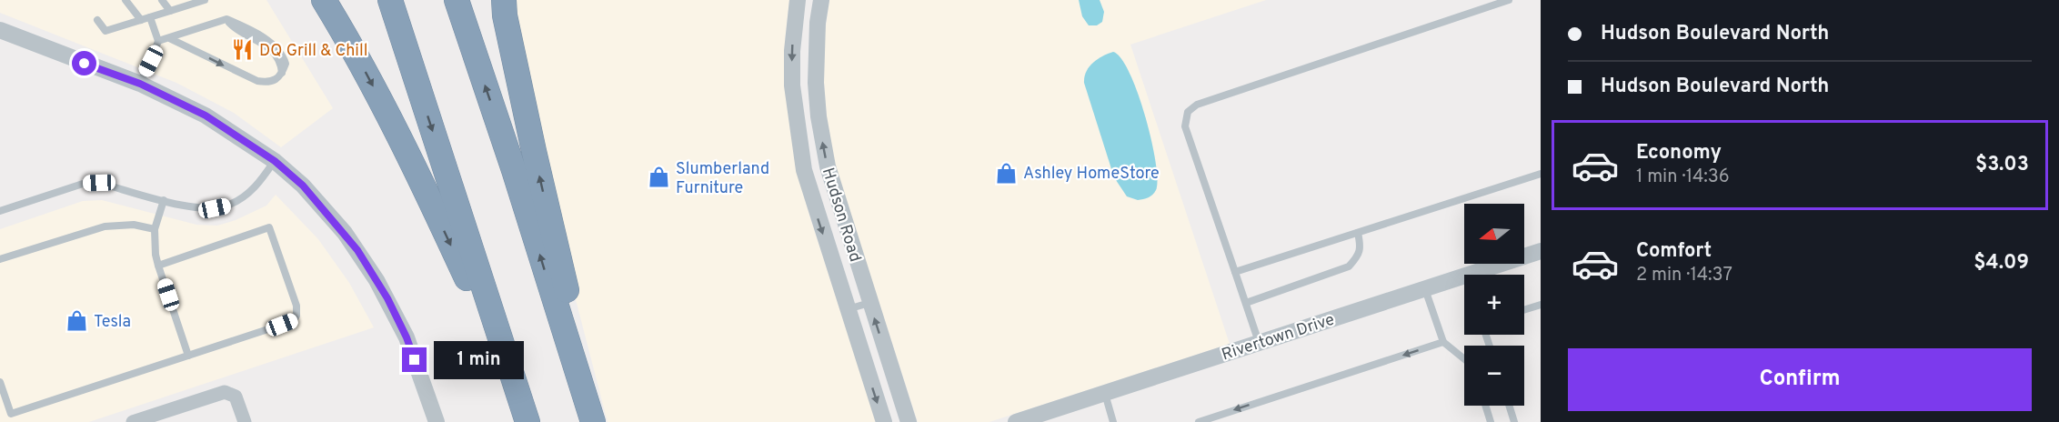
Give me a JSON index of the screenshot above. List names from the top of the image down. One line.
{"streets":{"street":["Hudson Road","Rivertown Drive"]},"places":{"restaurant":["DQ Grill & Chill"],"shop":["Ashley HomeStore","Slumberland Furniture","Tesla"]},"north":"left","page":{"banner":["Hudson Boulevard North","Hudson Boulevard North"],"list":[{"name":"Economy","note":"1 min · 14:36","value":"$3.03"},{"name":"Comfort","note":"2 min · 14:37","value":"$4.09"}],"map_buttons":["+","−"],"buttons":"Confirm","bubble":"1 min"}}
